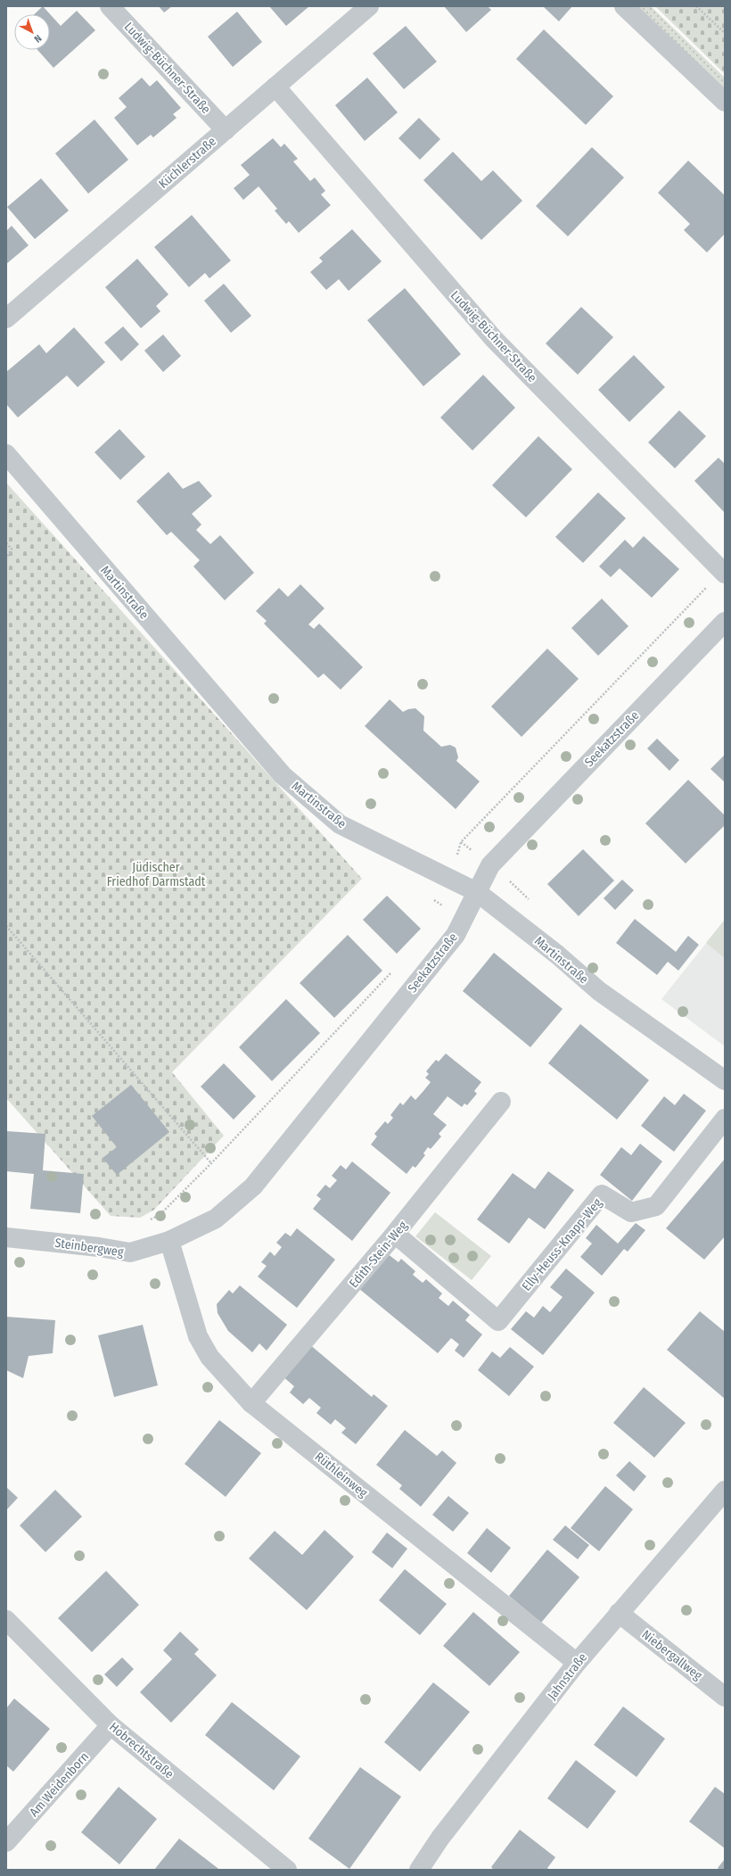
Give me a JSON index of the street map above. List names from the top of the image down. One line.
{"streets":{"street":["Ludwig-Büchner-Straße","Küchlerstraße","Martinstraße","Seekatzstraße","Elly-Heuss-Knapp-Weg","Steinbergweg","Edith-Stein-Weg","Rüthleinweg","Niebergallweg","Jahnstraße","Hobrechtstraße","Am Weidenborn"]},"crossings":[["Ludwig-Büchner-Straße","Küchlerstraße"],["Martinstraße","Seekatzstraße"],["Seekatzstraße","Steinbergweg"],["Seekatzstraße","Rüthleinweg"],["Elly-Heuss-Knapp-Weg","Edith-Stein-Weg"],["Steinbergweg","Rüthleinweg"],["Edith-Stein-Weg","Rüthleinweg"],["Rüthleinweg","Jahnstraße"],["Niebergallweg","Jahnstraße"],["Hobrechtstraße","Am Weidenborn"]],"parks":["Jüdischer Friedhof Darmstadt"],"north":"bottom right"}
